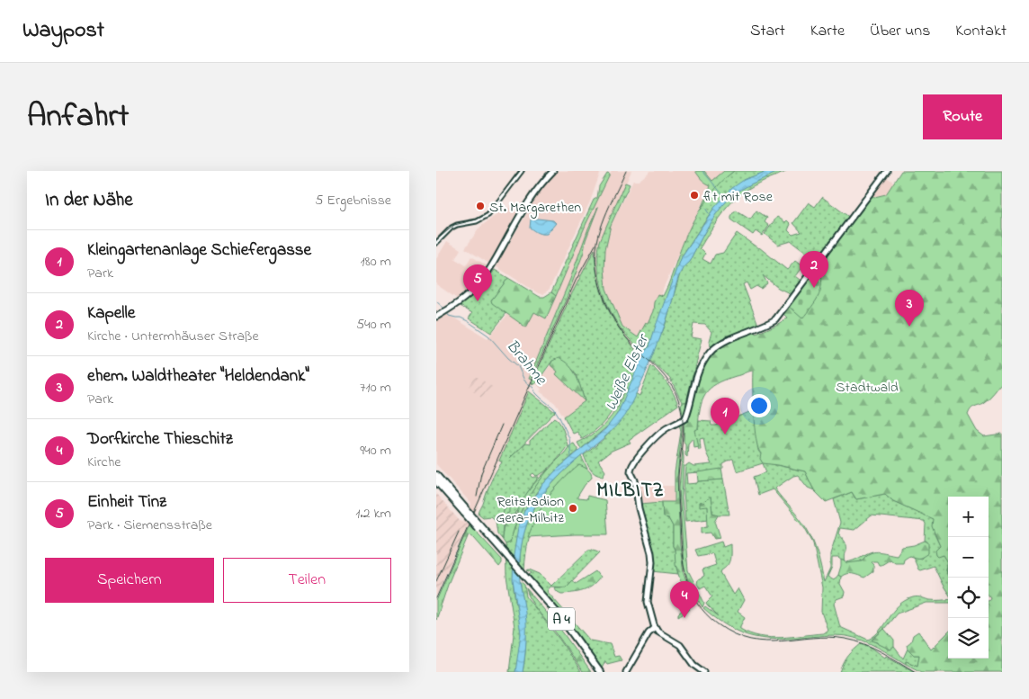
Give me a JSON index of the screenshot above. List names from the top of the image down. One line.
{"streets":{"highway":["A 4"]},"districts":["MILBITZ"],"water":["Brahme","Weiße Elster"],"parks":["Stadtwald"],"places":["fit mit Rose","St. Margarethen","Reitstadion Gera-Milbitz"],"page":{"header":"Waypost","nav":["Start","Karte","Über uns","Kontakt"],"title":"Anfahrt","buttons":["Route",["Speichern","Teilen"]],"heading":["In der Nähe","5 Ergebnisse"],"list":[{"mark":"1","name":"Kleingartenanlage Schiefergasse","note":"Park","value":"180 m"},{"mark":"2","name":"Kapelle","note":"Kirche · Untermhäuser Straße","value":"540 m"},{"mark":"3","name":"ehem. Waldtheater \"Heldendank\"","note":"Park","value":"710 m"},{"mark":"4","name":"Dorfkirche Thieschitz","note":"Kirche","value":"940 m"},{"mark":"5","name":"Einheit Tinz","note":"Park · Siemensstraße","value":"1.2 km"}],"pins":["2","5","3","1","4"],"map_buttons":["+","−"]}}
